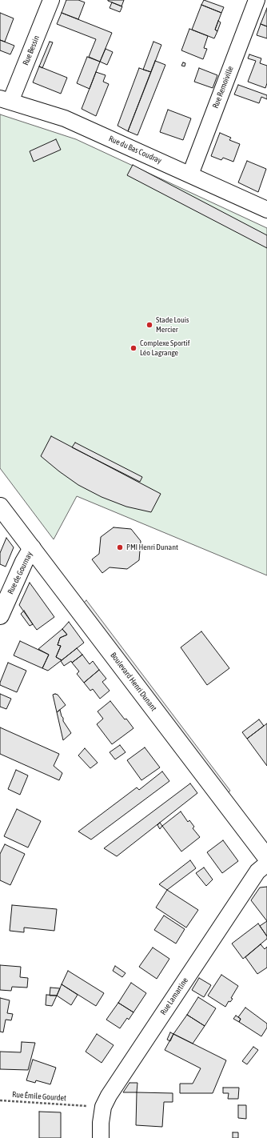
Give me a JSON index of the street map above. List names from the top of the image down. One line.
{"streets":{"main road":["Rue de Gournay","Boulevard Henri Dunant"],"street":["Rue Bessin","Rue Remoiville","Rue du Bas Coudray","Rue Lamartine"],"path":["Rue Émile Gourdet"]},"crossings":[["Rue Bessin","Rue du Bas Coudray"],["Rue Remoiville","Rue du Bas Coudray"],["Rue de Gournay","Boulevard Henri Dunant"]],"places":["Stade Louis Mercier","Complexe Sportif Léo Lagrange","PMI Henri Dunant"]}
